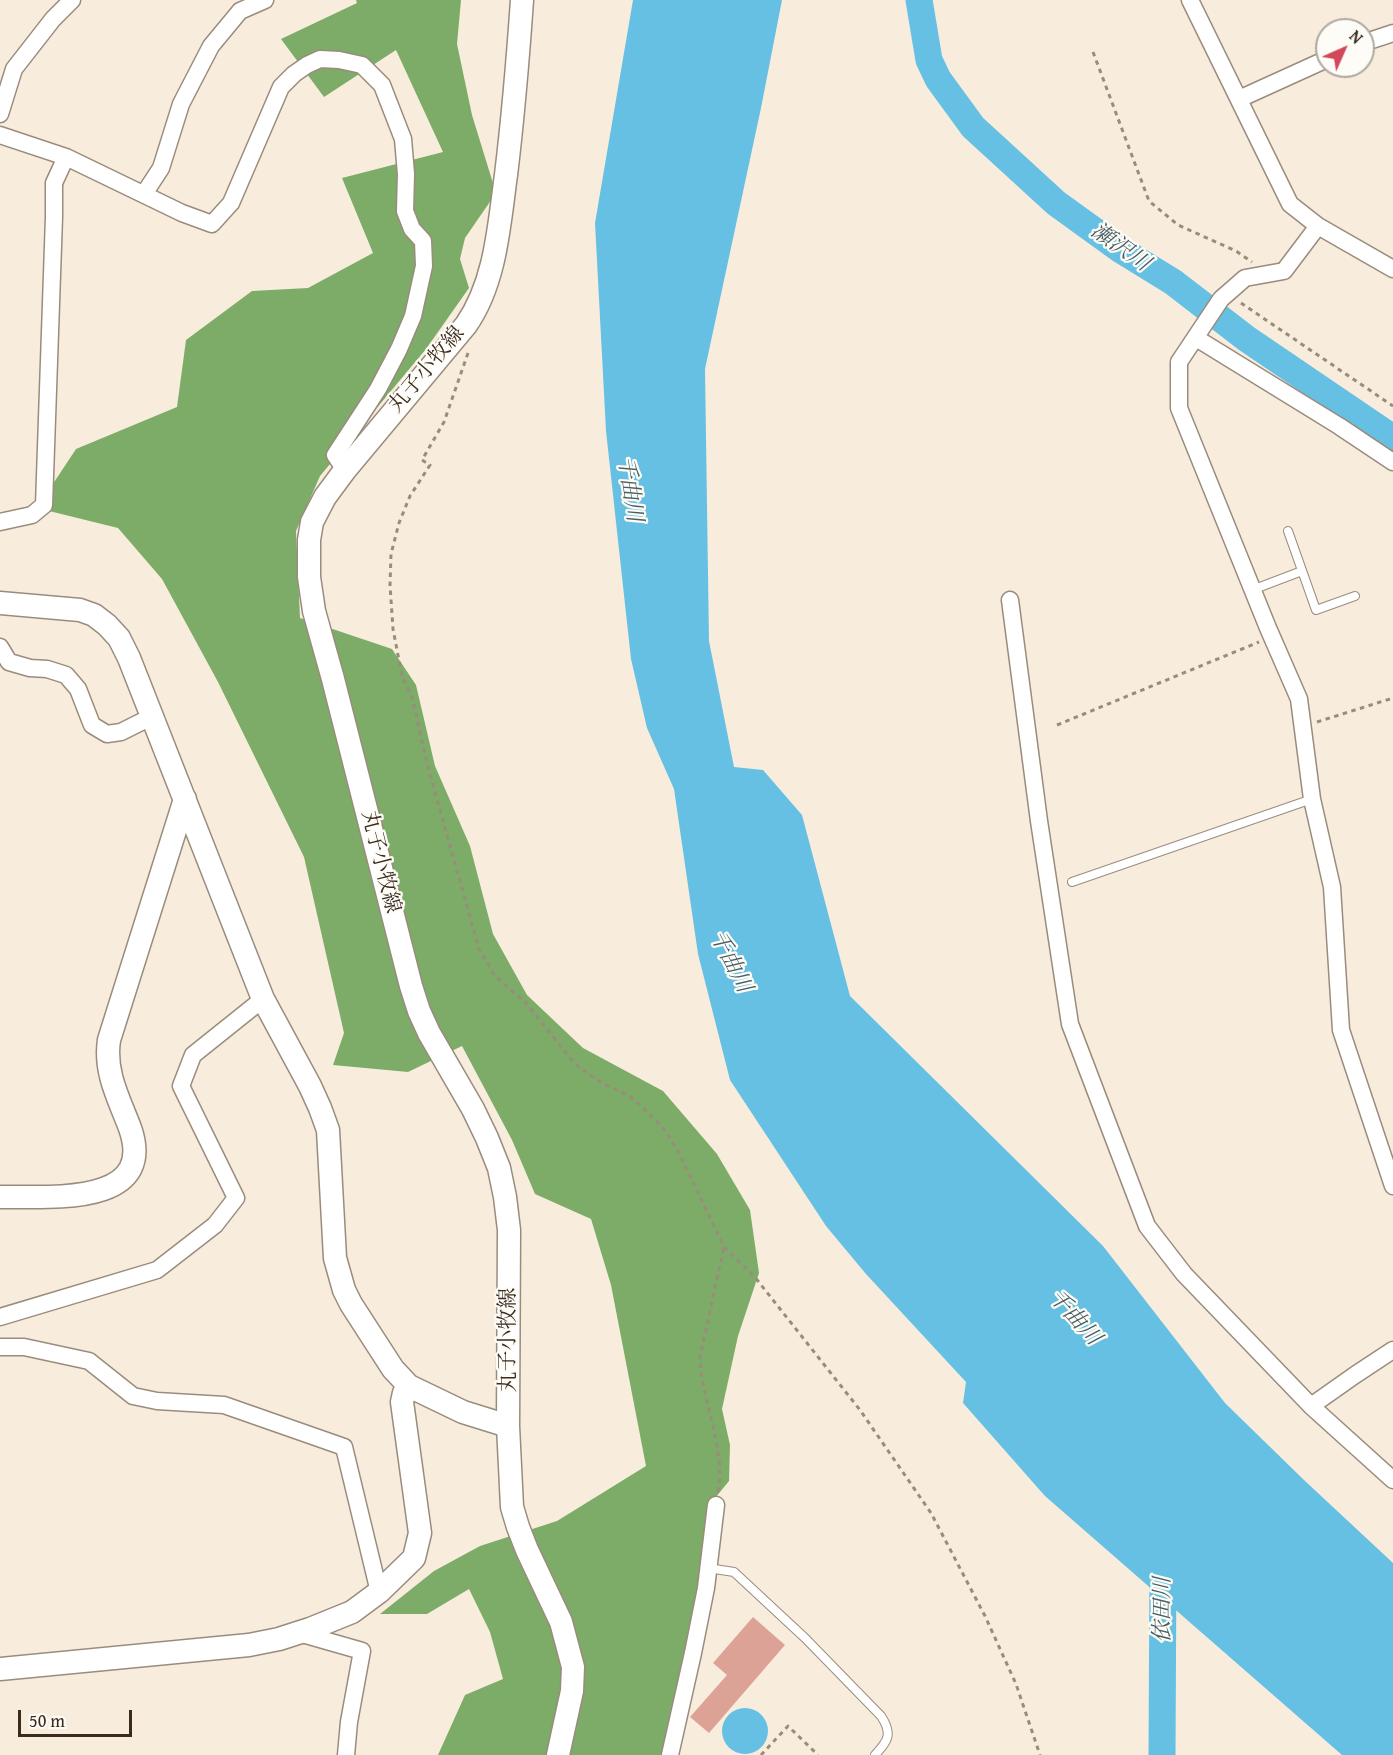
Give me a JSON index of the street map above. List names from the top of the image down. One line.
{"streets":{"street":["丸子小牧線"]},"water":["瀬沢川","千曲川","依田川"],"scale_bar":"50 m","north":"top right"}
